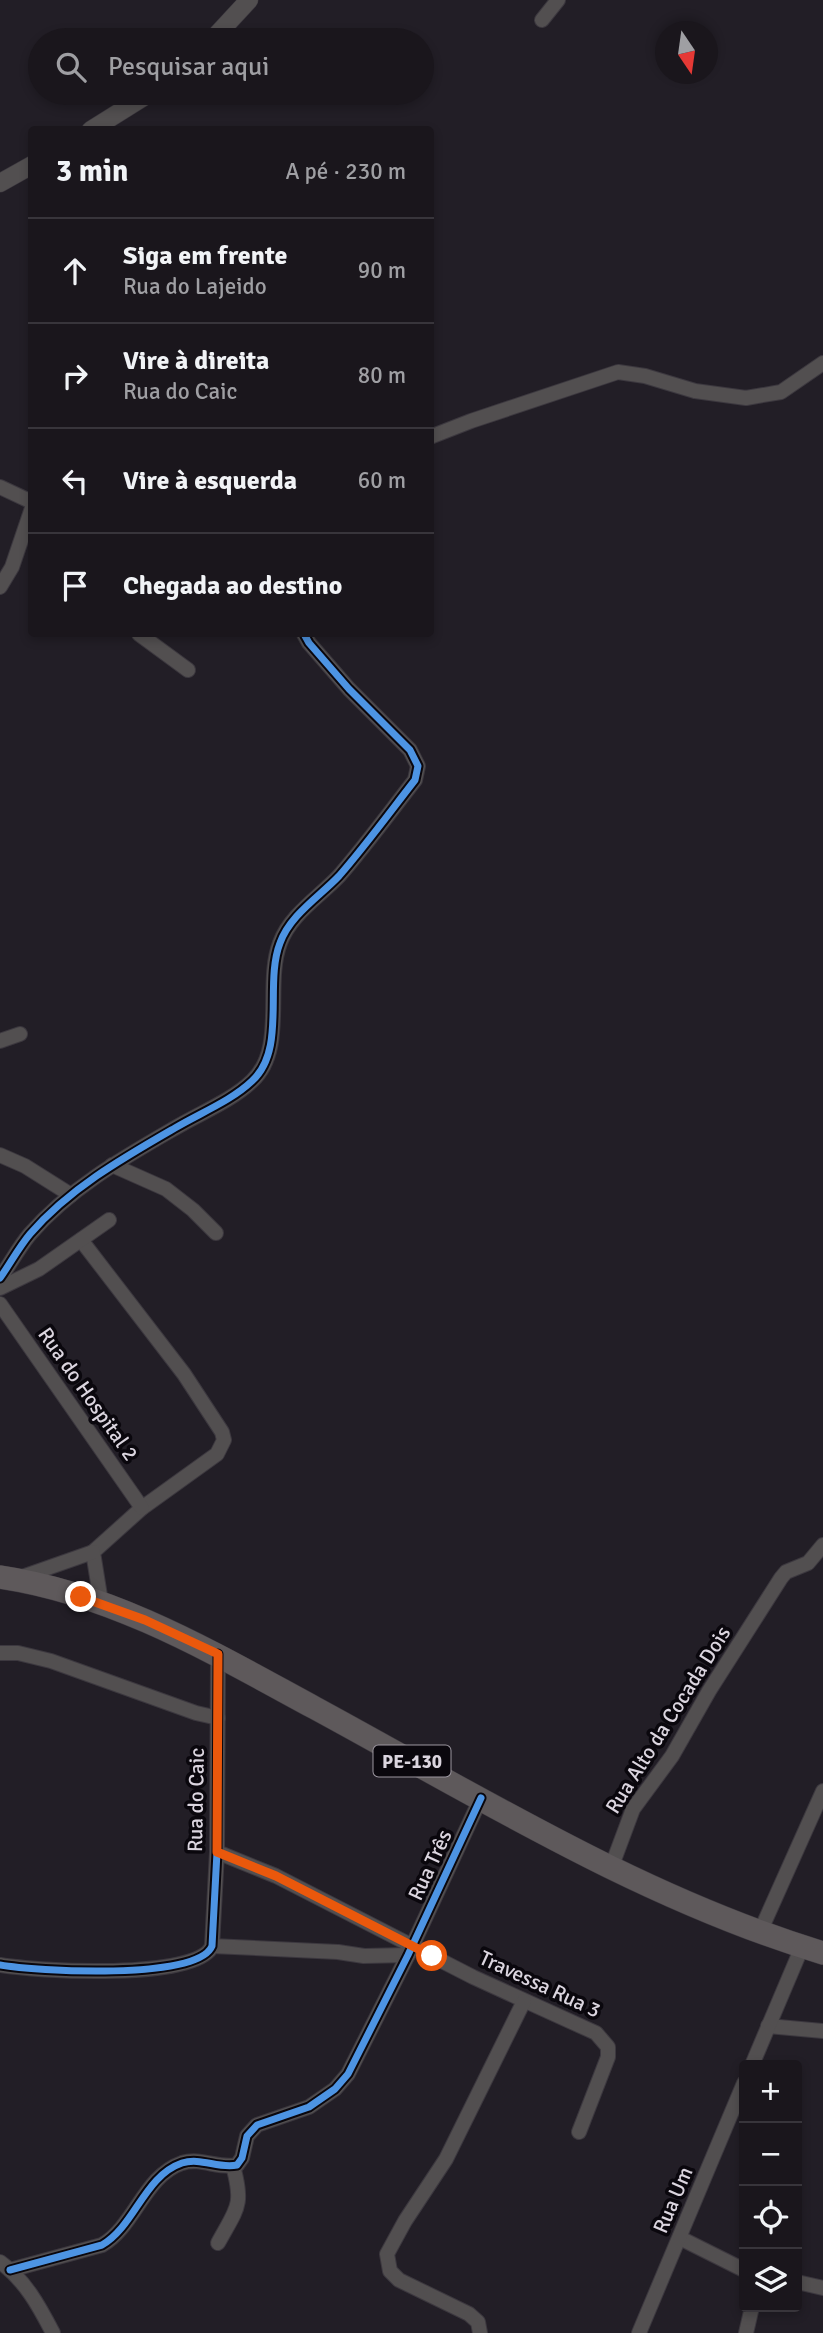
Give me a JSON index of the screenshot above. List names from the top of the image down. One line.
{"streets":{"main road":["PE-130"],"street":["Rua do Hospital 2","Rua Alto da Cocada Dois","Rua do Caic","Rua Três","Travessa Rua 3","Rua Um"]},"crossings":[["Rua Alto da Cocada Dois","PE-130"],["PE-130","Rua do Caic"],["PE-130","Rua Três"],["Rua do Caic","Travessa Rua 3"],["Rua Três","Travessa Rua 3"]],"north":"bottom","page":{"search":"Pesquisar aqui","heading":["3 min","A pé · 230 m"],"list":[["Siga em frente","Rua do Lajeido","90 m"],["Vire à direita","Rua do Caic","80 m"],["Vire à esquerda","60 m"],"Chegada ao destino"],"map_buttons":["+","−"]}}
